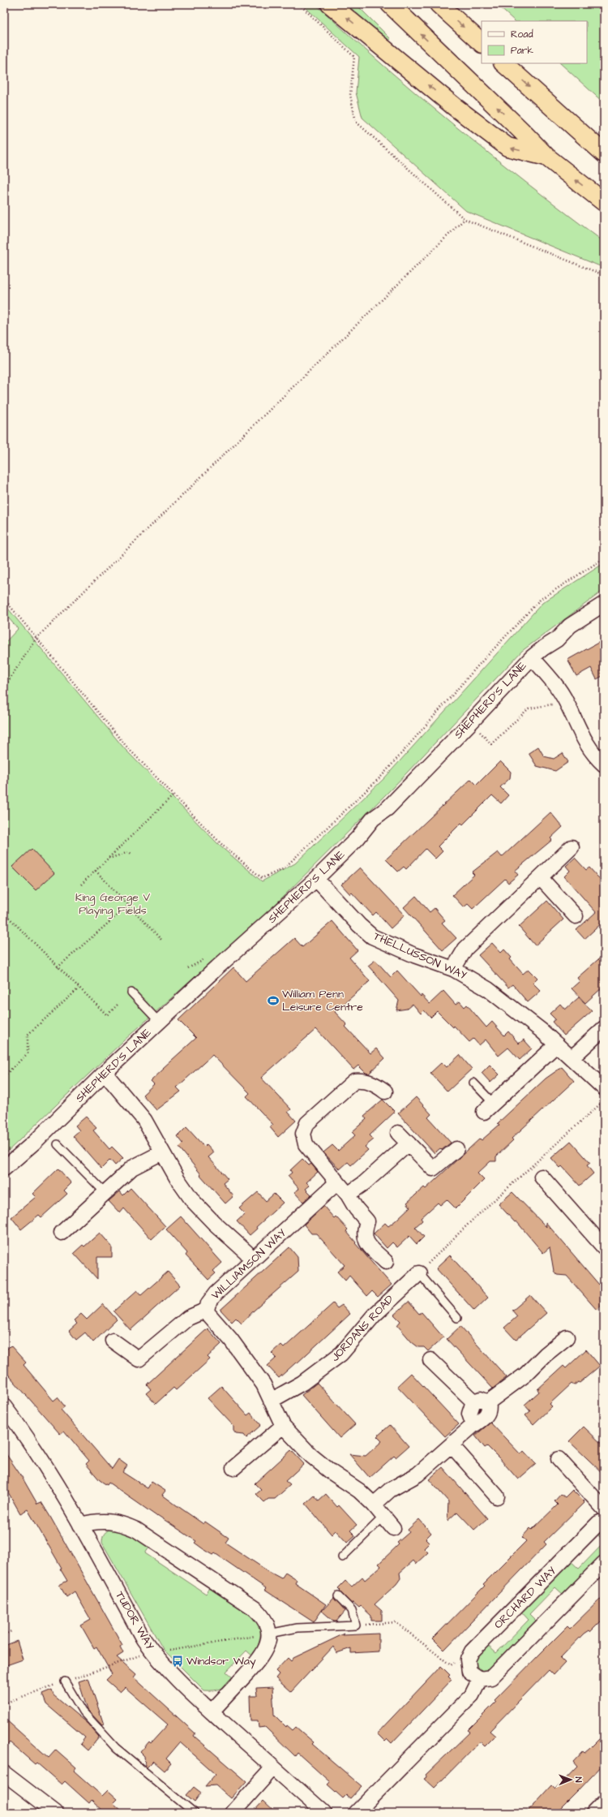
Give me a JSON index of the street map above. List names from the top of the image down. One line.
{"streets":{"street":["SHEPHERD'S LANE","THELLUSSON WAY","WILLIAMSON WAY","JORDANS ROAD","ORCHARD WAY","TUDOR WAY"]},"crossings":[["SHEPHERD'S LANE","THELLUSSON WAY"],["WILLIAMSON WAY","JORDANS ROAD"]],"parks":["King George V Playing Fields"],"places":{"sports":["William Penn Leisure Centre"],"bus stop":["Windsor Way"]},"legend":["Road","Park"],"north":"right"}
